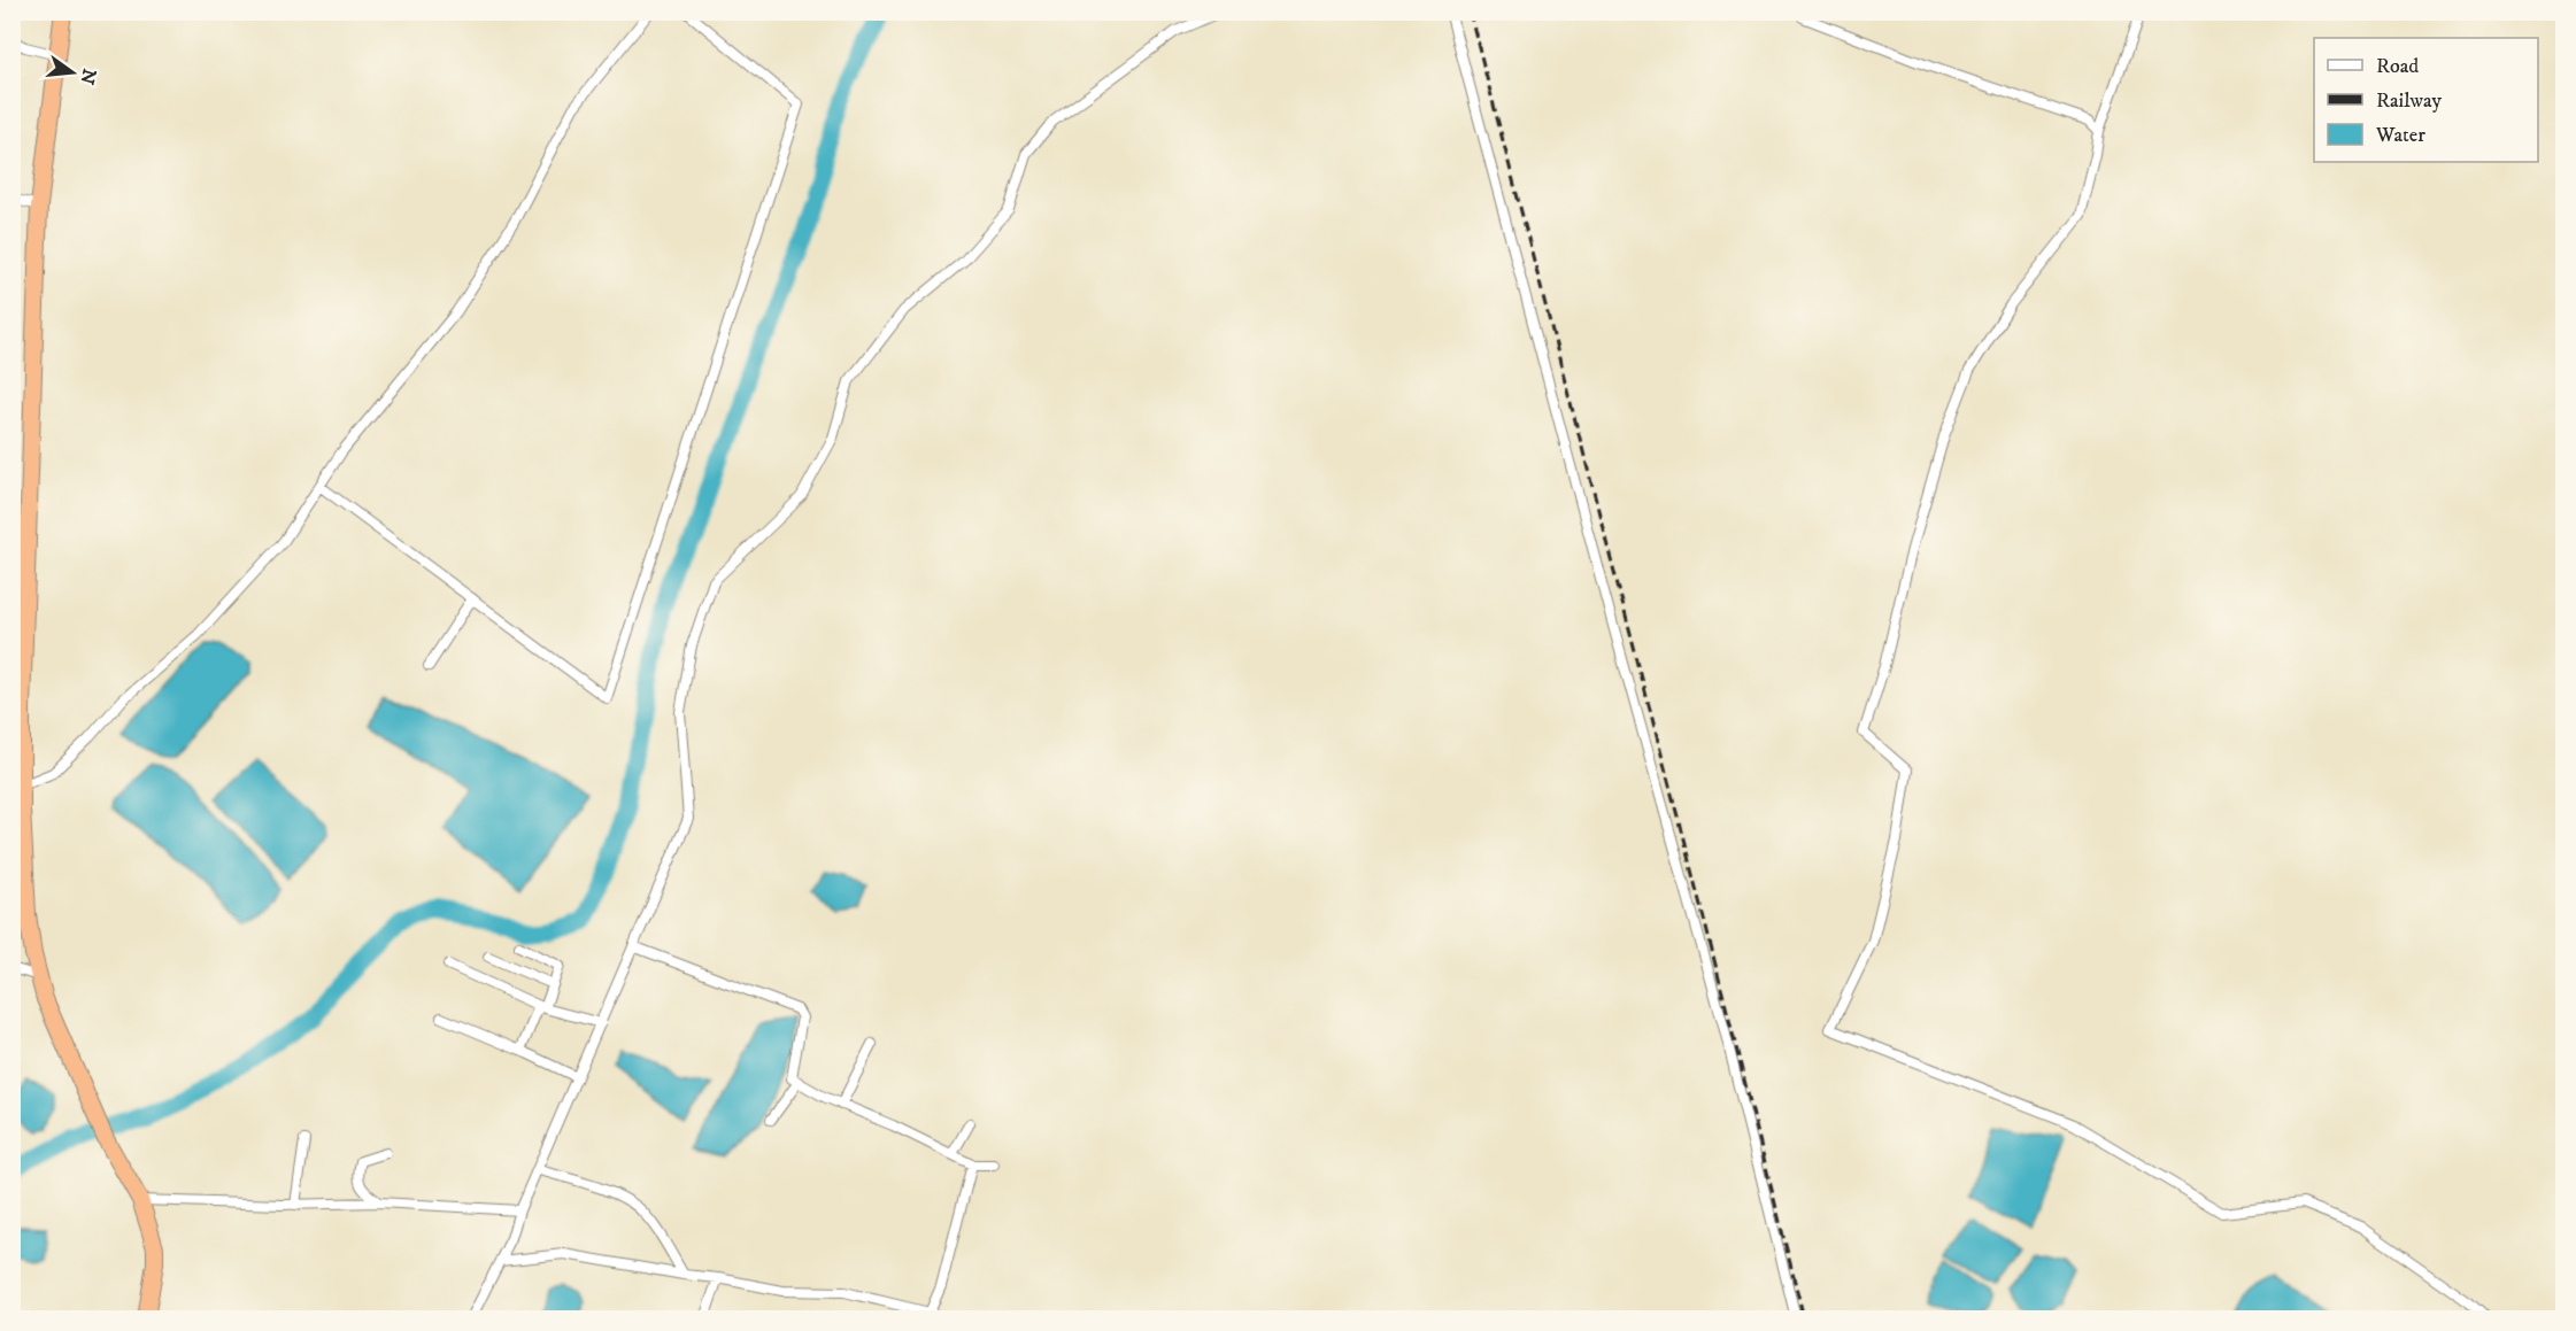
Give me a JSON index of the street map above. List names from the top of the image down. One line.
{"legend":["Road","Railway","Water"],"north":"right"}
